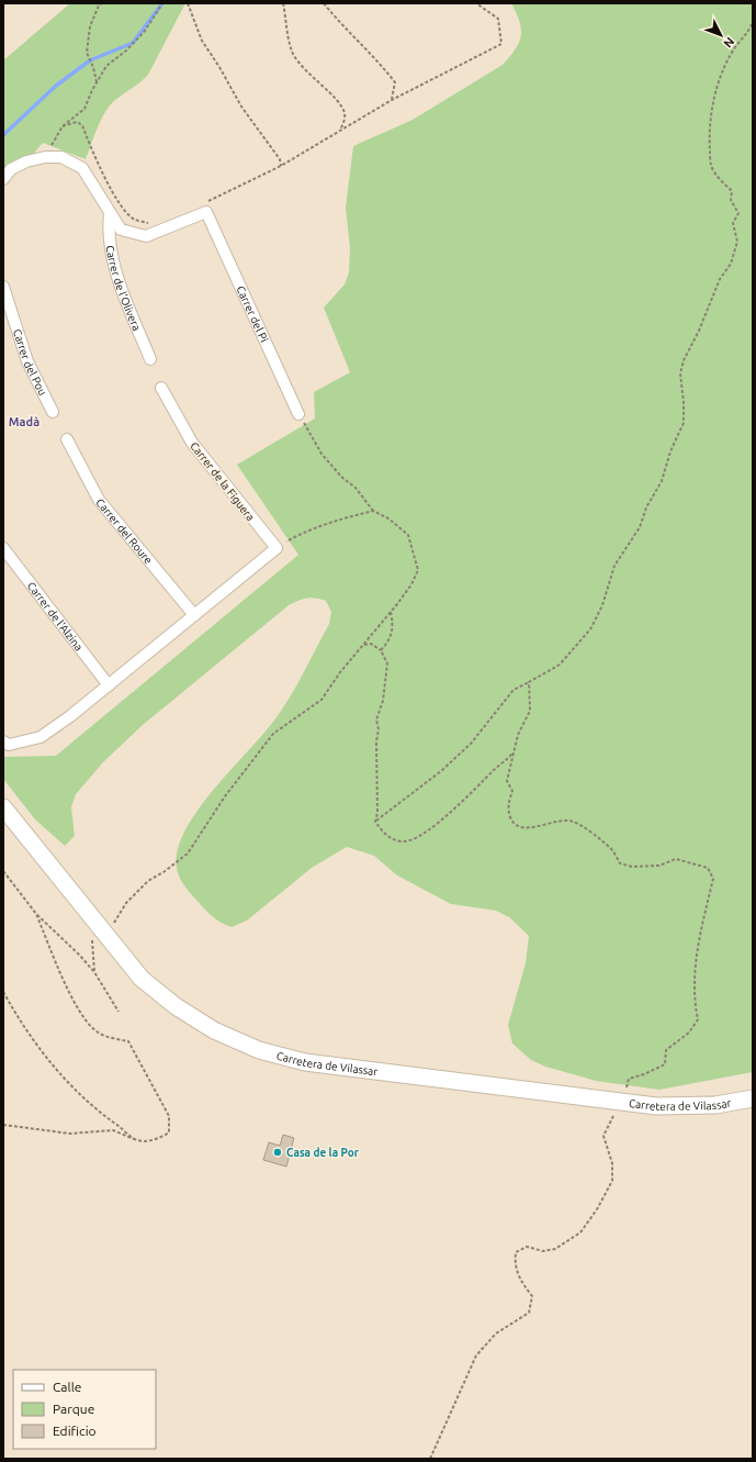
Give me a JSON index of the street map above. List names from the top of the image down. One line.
{"streets":{"street":["Carrer de l'Olivera","Carrer del Pi","Carrer del Pou","Carrer de la Figuera","Carrer del Roure","Carrer de l'Alzina","Carretera de Vilassar"]},"districts":["Madà"],"places":["Casa de la Por"],"legend":["Calle","Parque","Edificio"],"north":"bottom right"}
